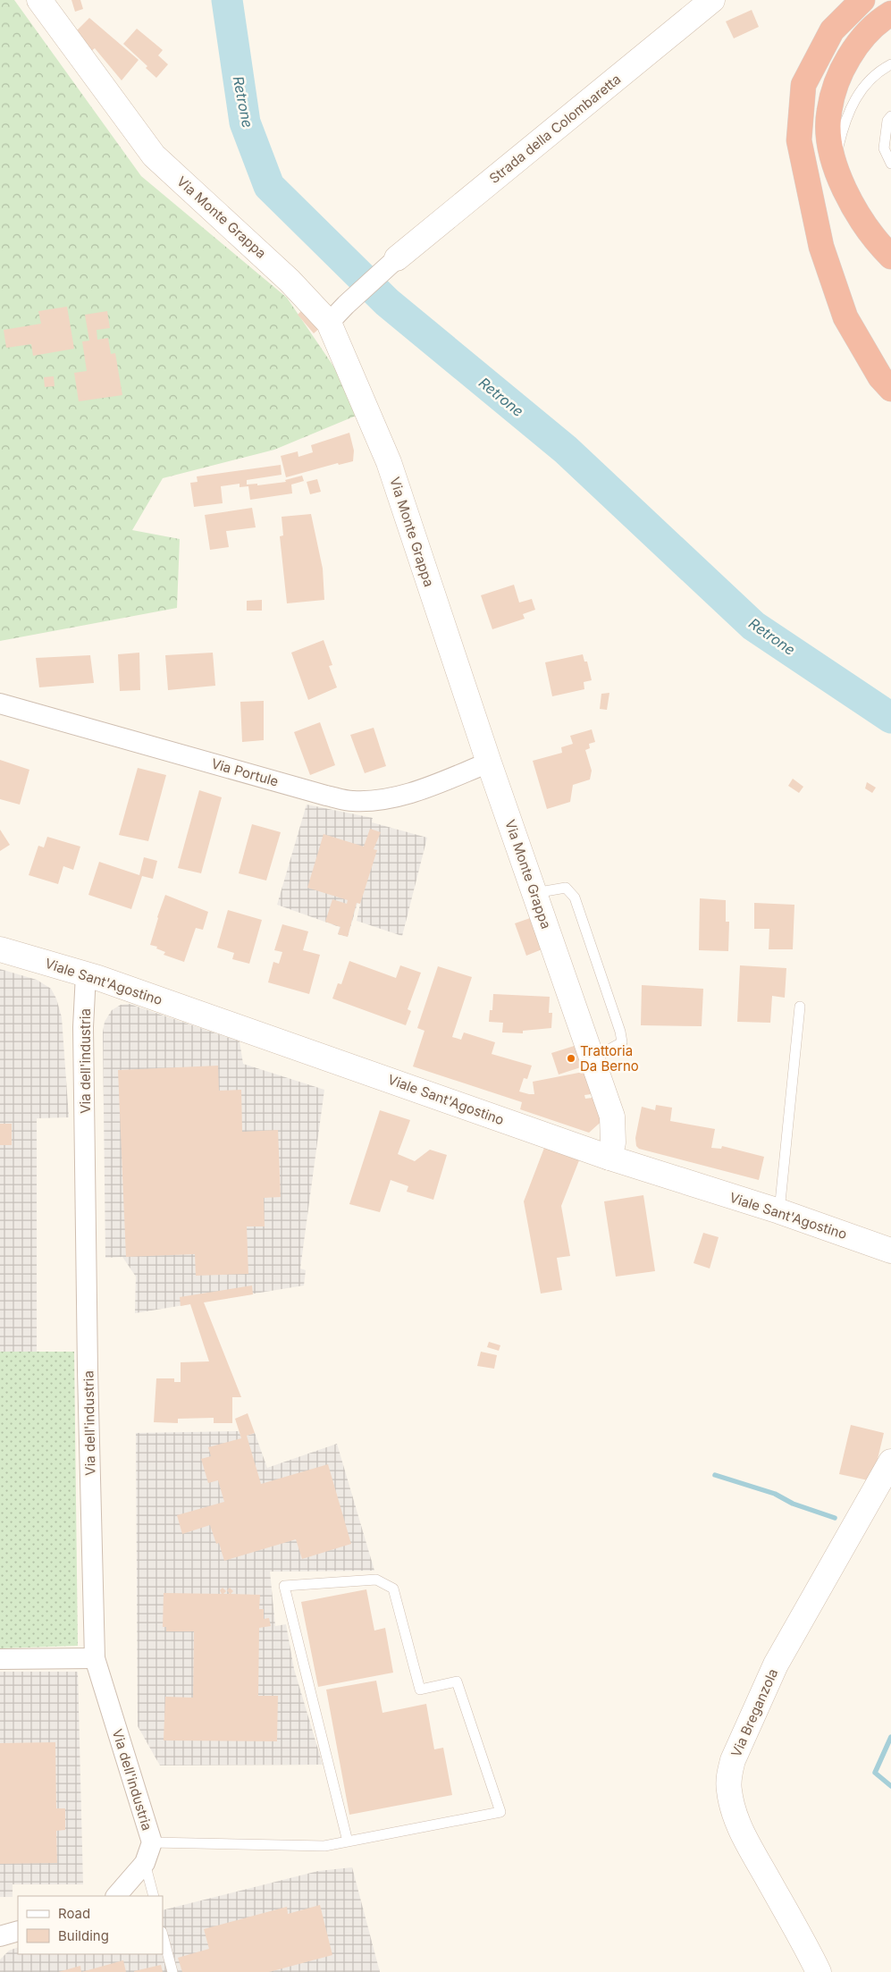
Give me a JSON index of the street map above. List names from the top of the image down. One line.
{"streets":{"street":["Strada della Colombaretta","Via Monte Grappa","Via Portule","Viale Sant'Agostino","Via dell'industria","Via Breganzola"]},"crossings":[["Via Monte Grappa","Via Portule"],["Via Monte Grappa","Viale Sant'Agostino"],["Viale Sant'Agostino","Via dell'industria"]],"water":["Retrone"],"places":["Trattoria Da Berno"],"legend":["Road","Building"]}
